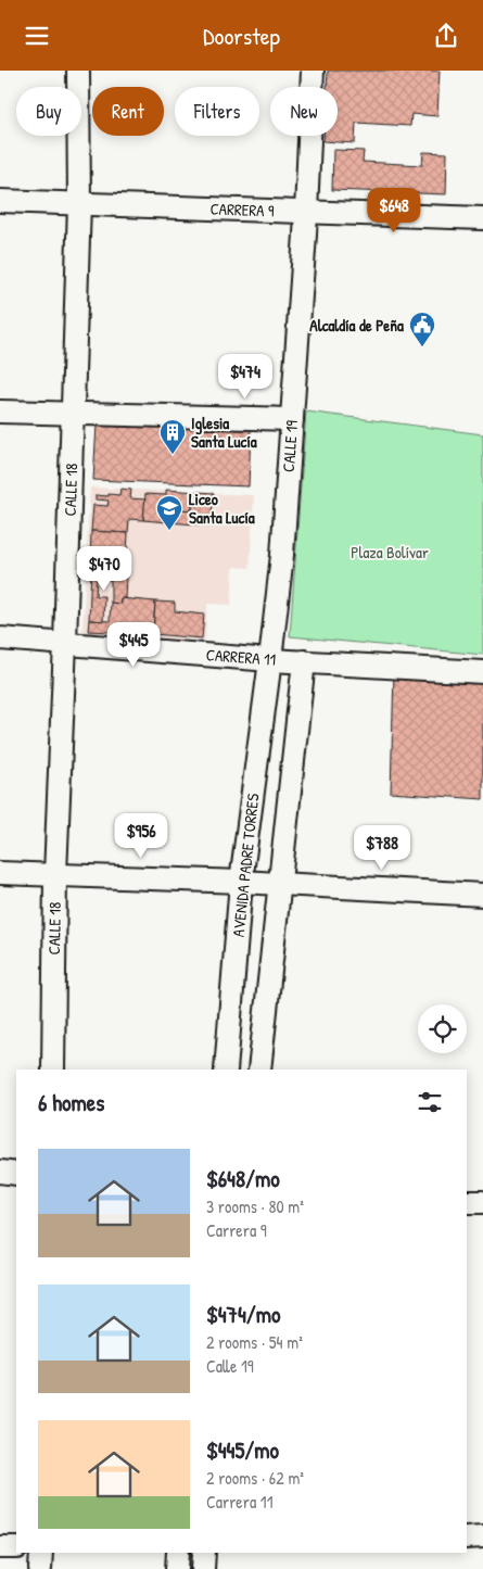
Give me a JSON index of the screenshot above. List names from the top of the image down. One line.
{"streets":{"street":["CARRERA 9","CALLE 19","CALLE 18","CARRERA 11","AVENIDA PADRE TORRES"]},"crossings":[["CARRERA 9","CALLE 19"],["CARRERA 9","CALLE 18"],["CALLE 19","CARRERA 11"],["CALLE 19","AVENIDA PADRE TORRES"],["CALLE 18","CARRERA 11"],["CARRERA 11","AVENIDA PADRE TORRES"]],"parks":["Plaza Bolívar"],"places":{"public building":["Alcaldía de Peña"],"building":["Iglesia Santa Lucía"],"school or university":["Liceo Santa Lucía"]},"page":{"header":"Doorstep","chip":["Buy","Rent","Filters","New"],"price":["$648","$474","$470","$445","$956","$788"],"heading":"6 homes","list":[{"name":"$648/mo","note":"3 rooms · 80 m² · Carrera 9"},{"name":"$474/mo","note":"2 rooms · 54 m² · Calle 19"},{"name":"$445/mo","note":"2 rooms · 62 m² · Carrera 11"}]}}
